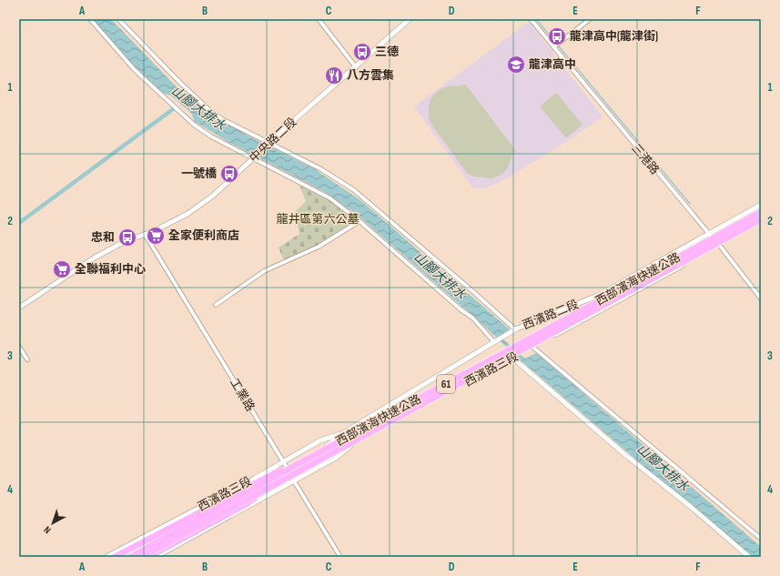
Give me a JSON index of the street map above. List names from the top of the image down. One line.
{"streets":{"highway":["西部濱海快速公路","61"],"street":["中央路二段","三港路","西濱路二段","西濱路三段","工業路"]},"crossings":[["中央路二段","工業路"],["三港路","西濱路二段"],["西部濱海快速公路","西濱路三段"],["西部濱海快速公路","工業路"],["西濱路二段","西濱路三段"],["西濱路三段","工業路"]],"water":["山腳大排水"],"parks":["龍井區第六公墓"],"places":{"bus stop":["龍津高中(龍津街)","三德","一號橋","忠和"],"school or university":["龍津高中"],"restaurant":["八方雲集"],"supermarket":["全家便利商店","全聯福利中心"]},"north":"bottom left","grid":{"columns":["A","B","C","D","E","F"],"rows":["1","2","3","4"]}}
